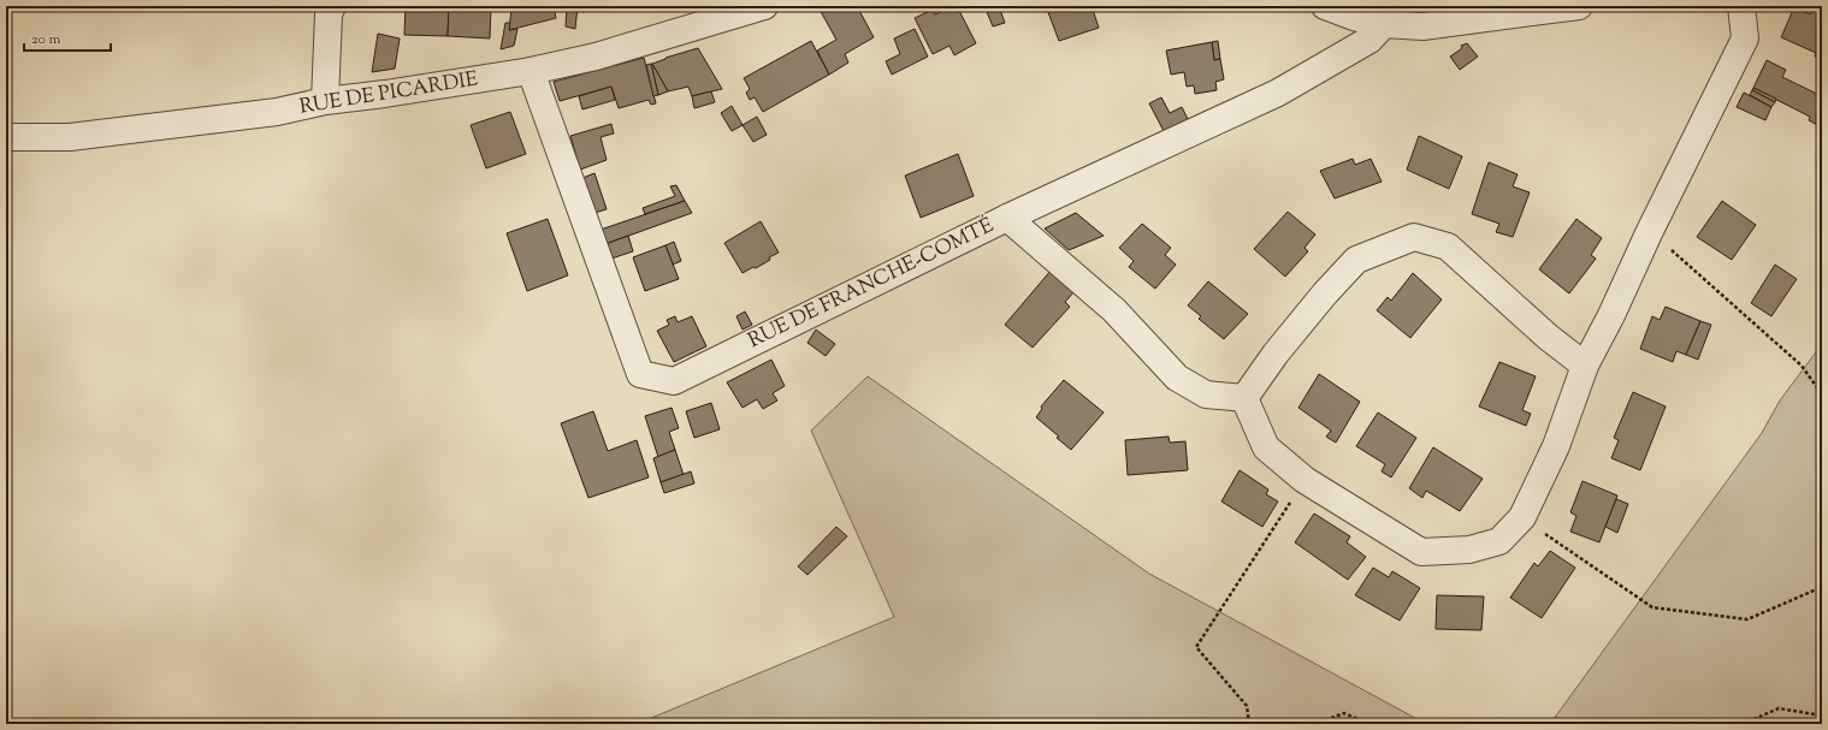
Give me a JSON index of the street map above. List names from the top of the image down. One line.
{"streets":{"street":["RUE DE PICARDIE","RUE DE FRANCHE-COMTÉ"]},"crossings":[["RUE DE PICARDIE","RUE DE FRANCHE-COMTÉ"]],"scale_bar":"20 m"}
